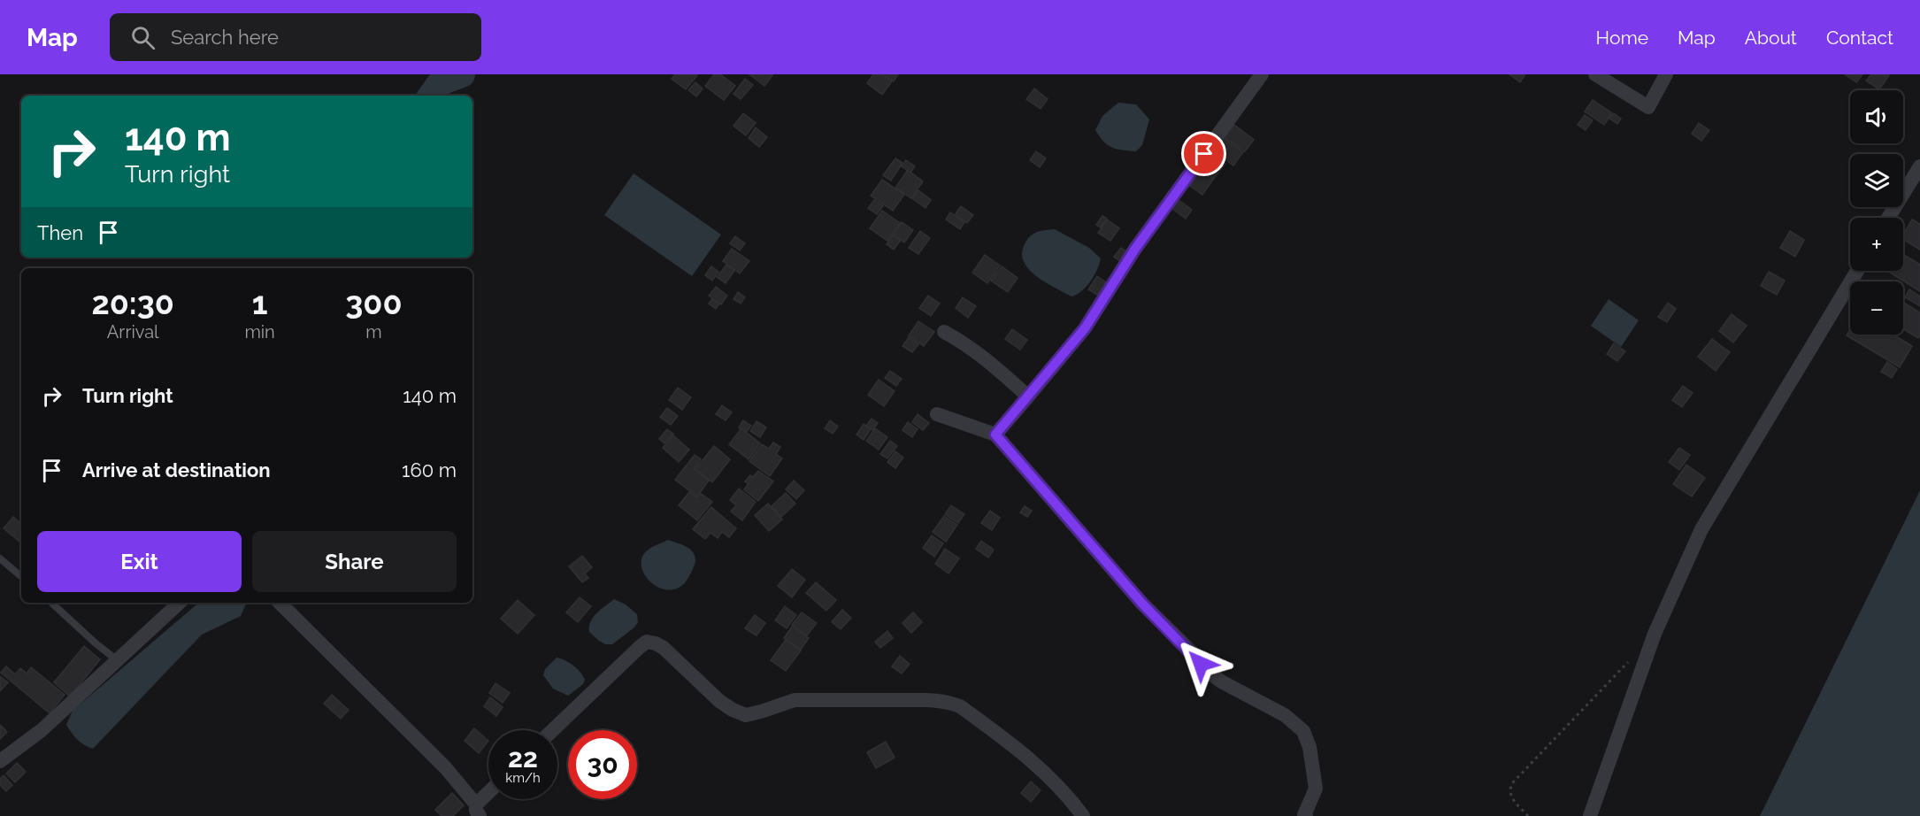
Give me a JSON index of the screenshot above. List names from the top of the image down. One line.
{"page":{"header":"Map","search":"Search here","nav":["Home","Map","About","Contact"],"map_buttons":["+","−"],"turn":["140 m","Turn right"],"then":"Then","eta":["20:30","Arrival","1","min","300","m"],"list":[{"name":"Turn right","value":"140 m"},{"name":"Arrive at destination","value":"160 m"}],"buttons":["Exit","Share"],"speed":"22 km/h","limit":"30"}}
